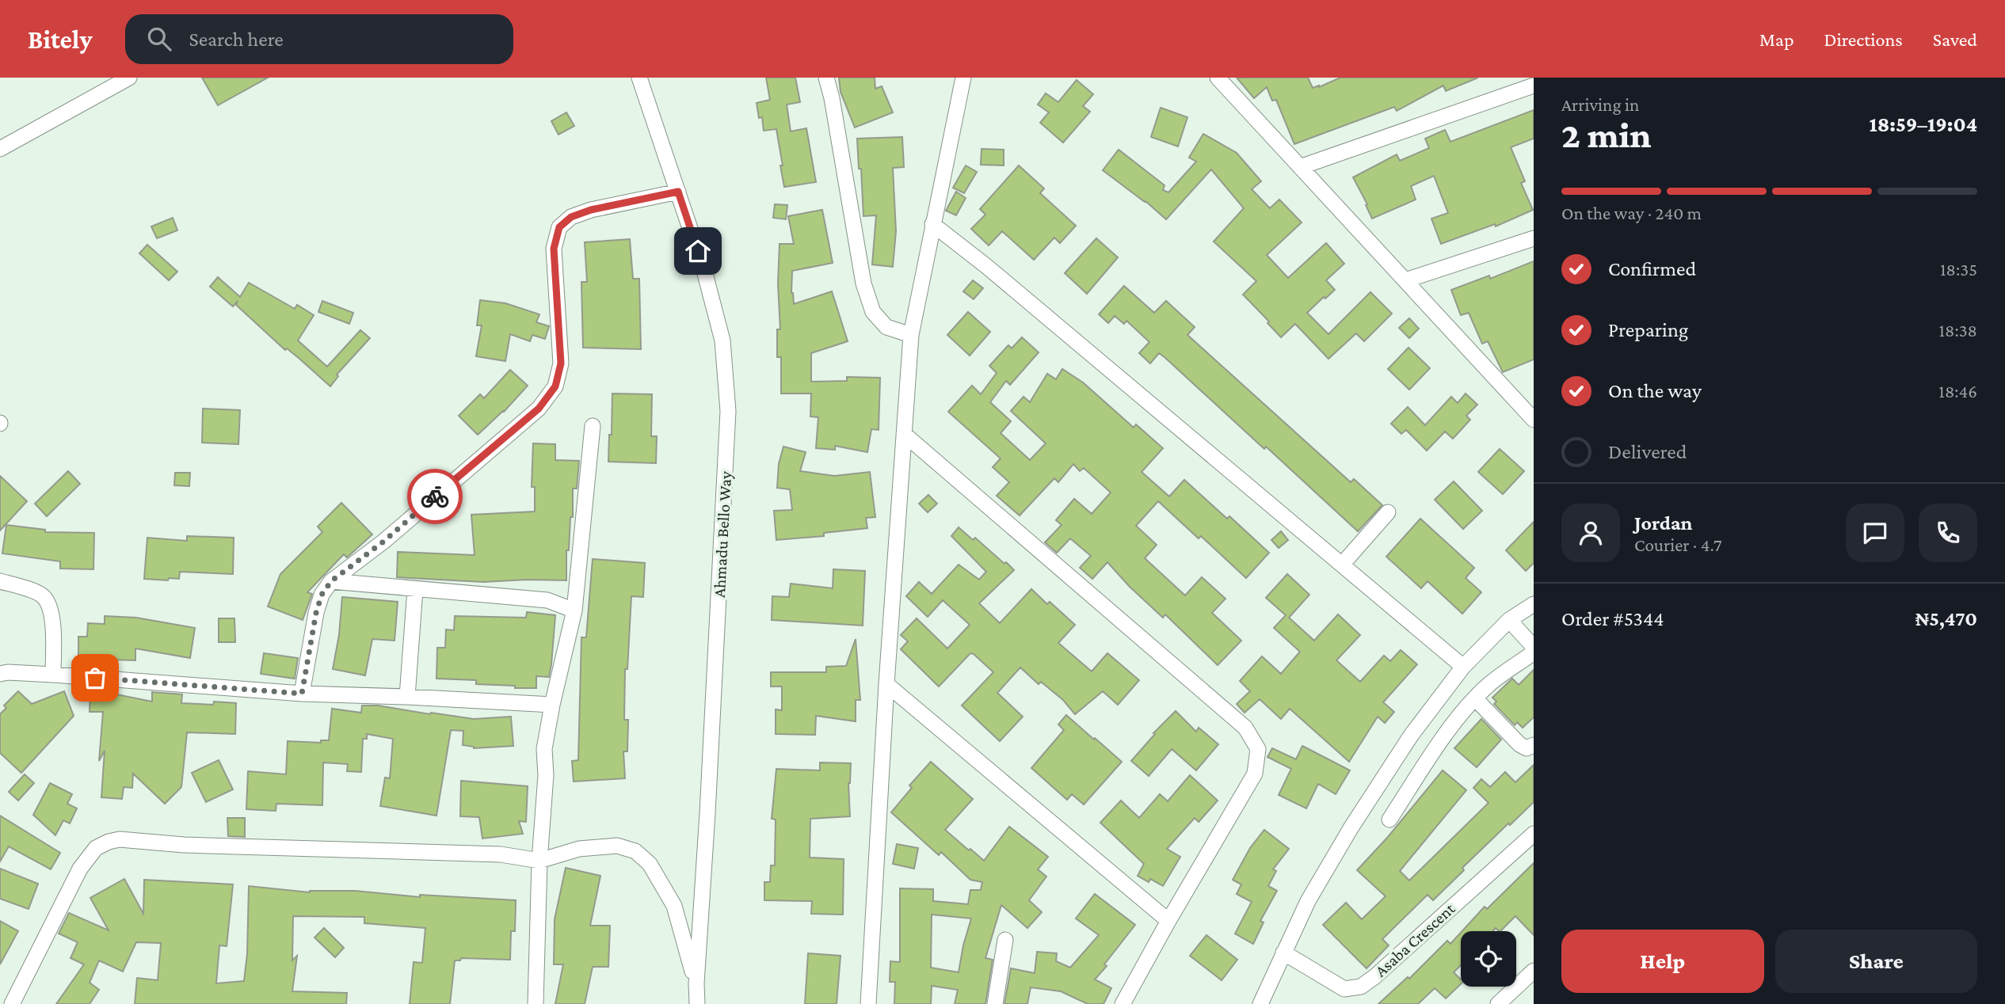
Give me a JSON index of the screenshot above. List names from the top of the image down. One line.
{"streets":{"street":["Ahmadu Bello Way","Asaba Crescent"]},"page":{"header":"Bitely","search":"Search here","nav":["Map","Directions","Saved"],"heading":["2 min","Arriving in","18:59–19:04"],"panel":["Jordan","Courier · 4.7","Order #5344","₦5,470"],"bar":"On the way · 240 m","list":[["Confirmed","18:35"],["Preparing","18:38"],["On the way","18:46"],"Delivered"],"buttons":["Help","Share"]}}
